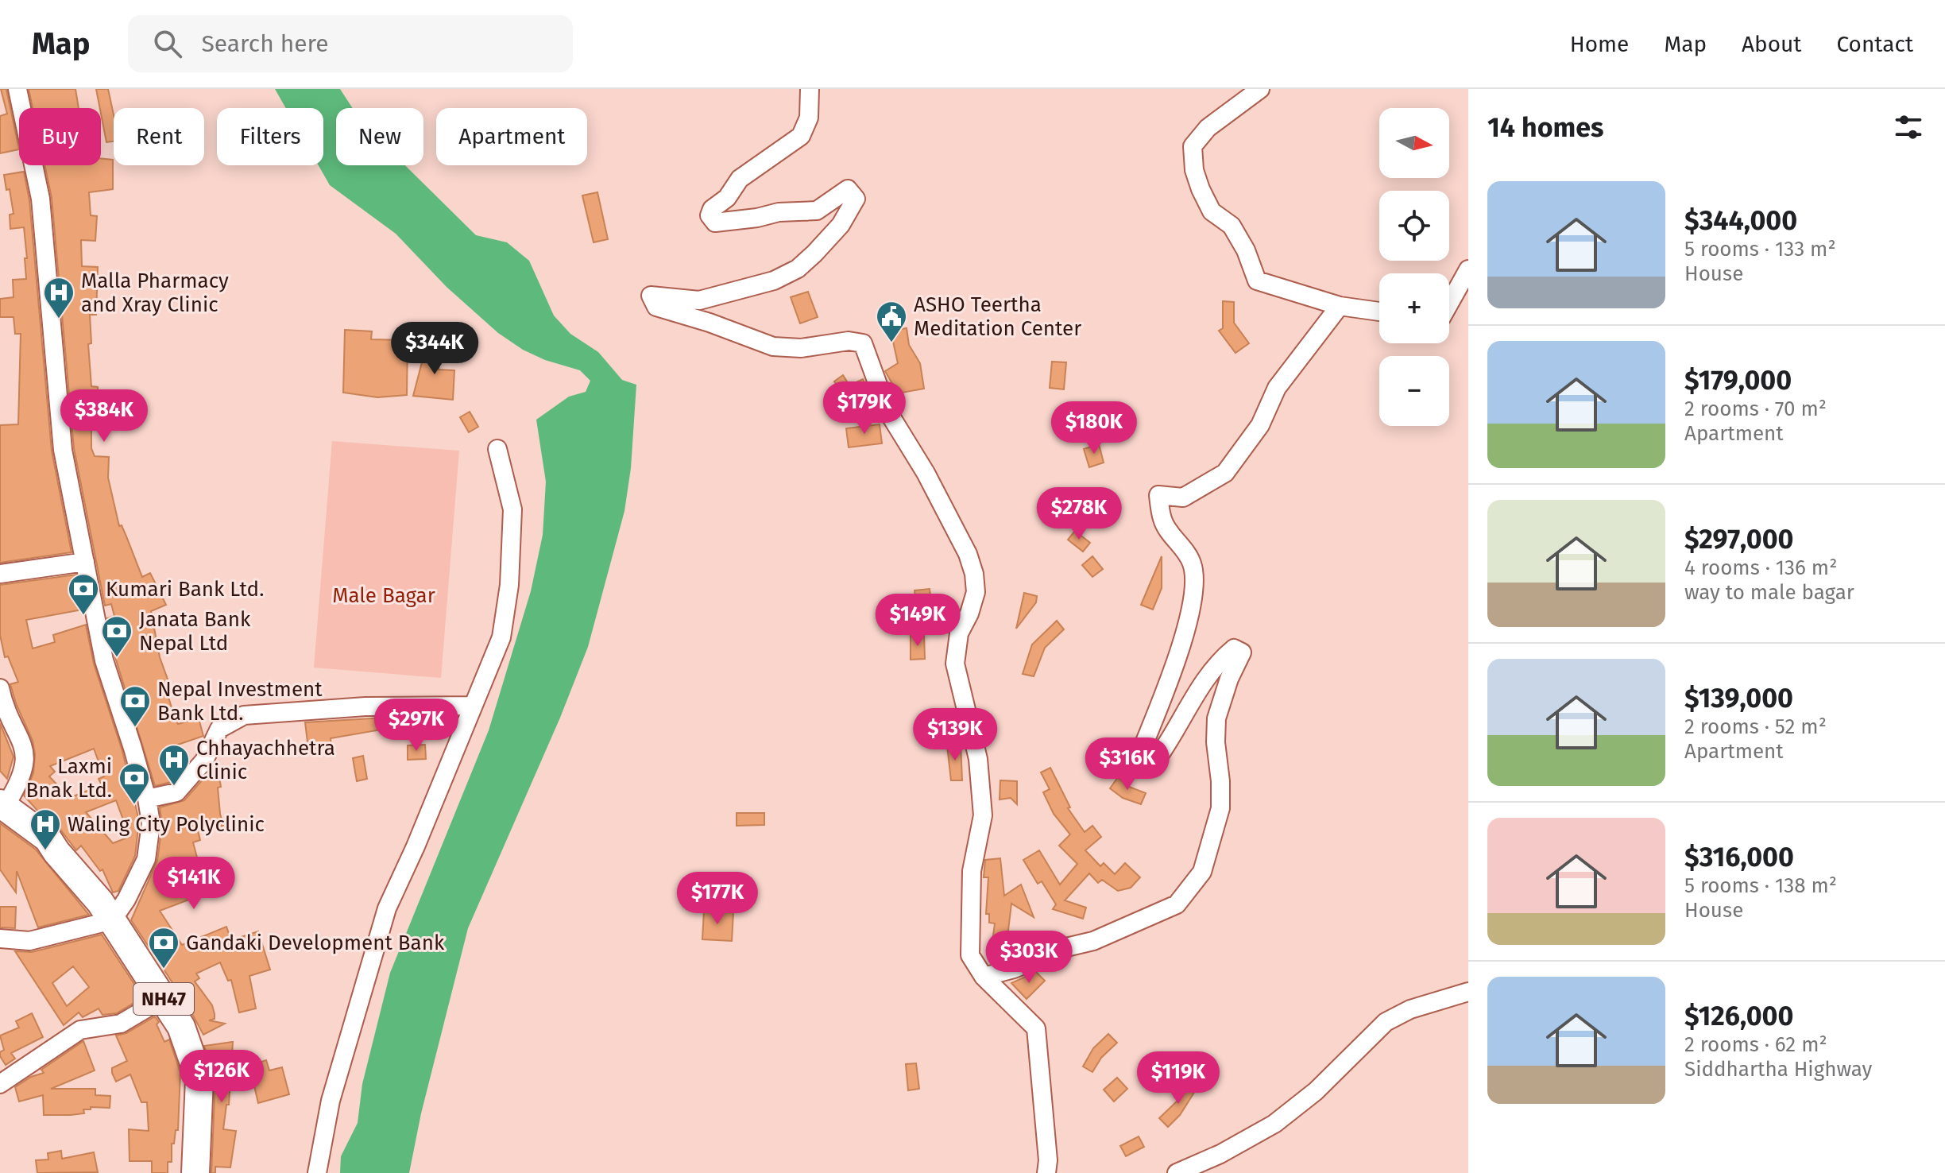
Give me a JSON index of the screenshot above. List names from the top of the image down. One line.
{"streets":{"highway":["NH47"]},"parks":["Male Bagar"],"places":{"hospital":["Malla Pharmacy and Xray Clinic","Chhayachhetra Clinic","Waling City Polyclinic"],"public building":["ASHO Teertha Meditation Center"],"bank":["Kumari Bank Ltd.","Janata Bank Nepal Ltd","Nepal Investment Bank Ltd.","Laxmi Bnak Ltd.","Gandaki Development Bank"]},"north":"right","page":{"header":"Map","search":"Search here","nav":["Home","Map","About","Contact"],"heading":"14 homes","map_buttons":["+","−"],"chip":["Buy","Rent","Filters","New","Apartment"],"list":[{"name":"$344,000","note":"5 rooms · 133 m² · House"},{"name":"$179,000","note":"2 rooms · 70 m² · Apartment"},{"name":"$297,000","note":"4 rooms · 136 m² · way to male bagar"},{"name":"$139,000","note":"2 rooms · 52 m² · Apartment"},{"name":"$316,000","note":"5 rooms · 138 m² · House"},{"name":"$126,000","note":"2 rooms · 62 m² · Siddhartha Highway"}],"price":["$344K","$179K","$384K","$180K","$278K","$149K","$297K","$139K","$316K","$141K","$177K","$303K","$126K","$119K"]}}
